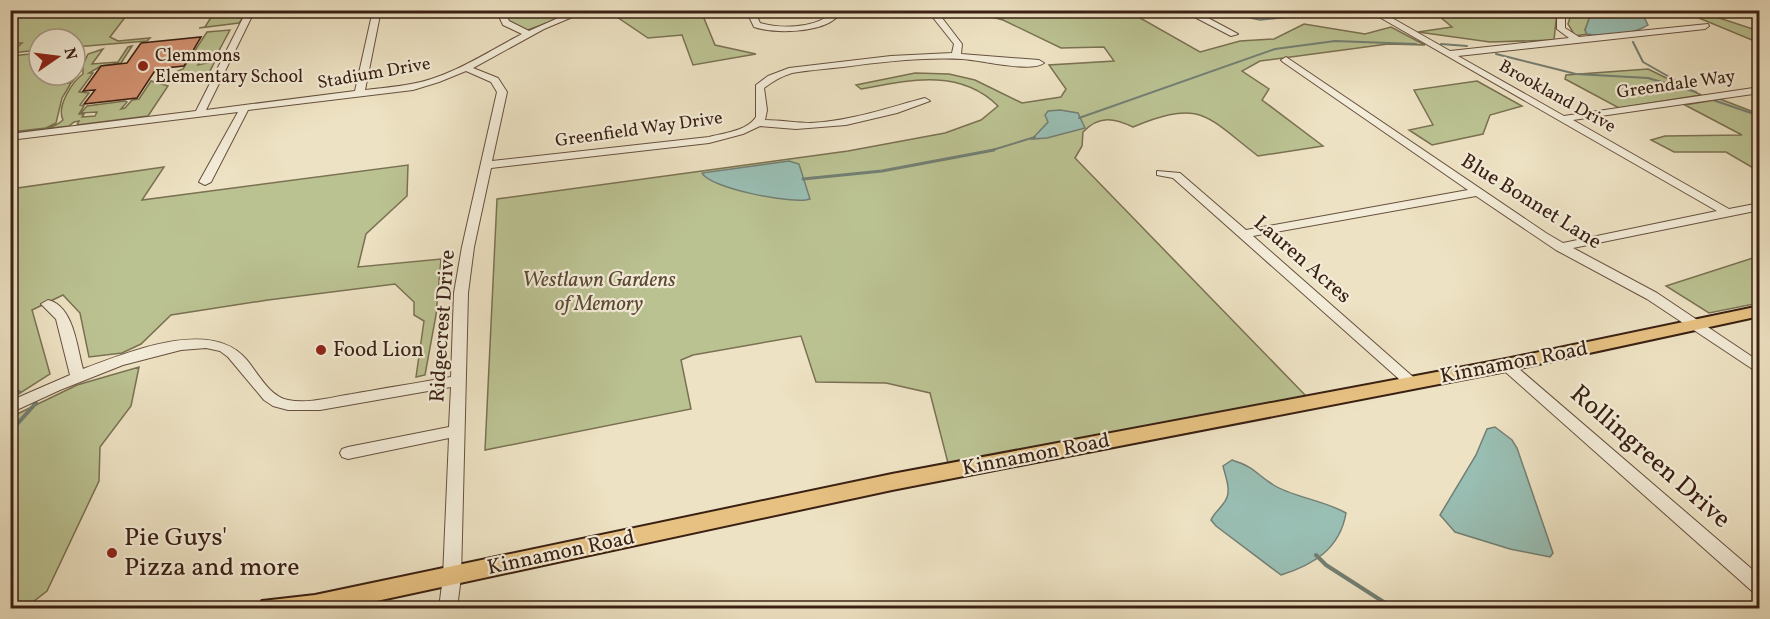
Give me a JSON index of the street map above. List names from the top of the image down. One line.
{"streets":{"main road":["Kinnamon Road"],"street":["Stadium Drive","Greendale Way","Brookland Drive","Greenfield Way Drive","Blue Bonnet Lane","Lauren Acres","Ridgecrest Drive","Rollingreen Drive"]},"crossings":[["Stadium Drive","Ridgecrest Drive"],["Greendale Way","Brookland Drive"],["Greenfield Way Drive","Ridgecrest Drive"],["Blue Bonnet Lane","Kinnamon Road"],["Lauren Acres","Kinnamon Road"],["Ridgecrest Drive","Kinnamon Road"],["Kinnamon Road","Rollingreen Drive"]],"parks":["Westlawn Gardens of Memory"],"places":["Clemmons Elementary School","Food Lion","Pie Guys' Pizza and more"],"north":"right"}
